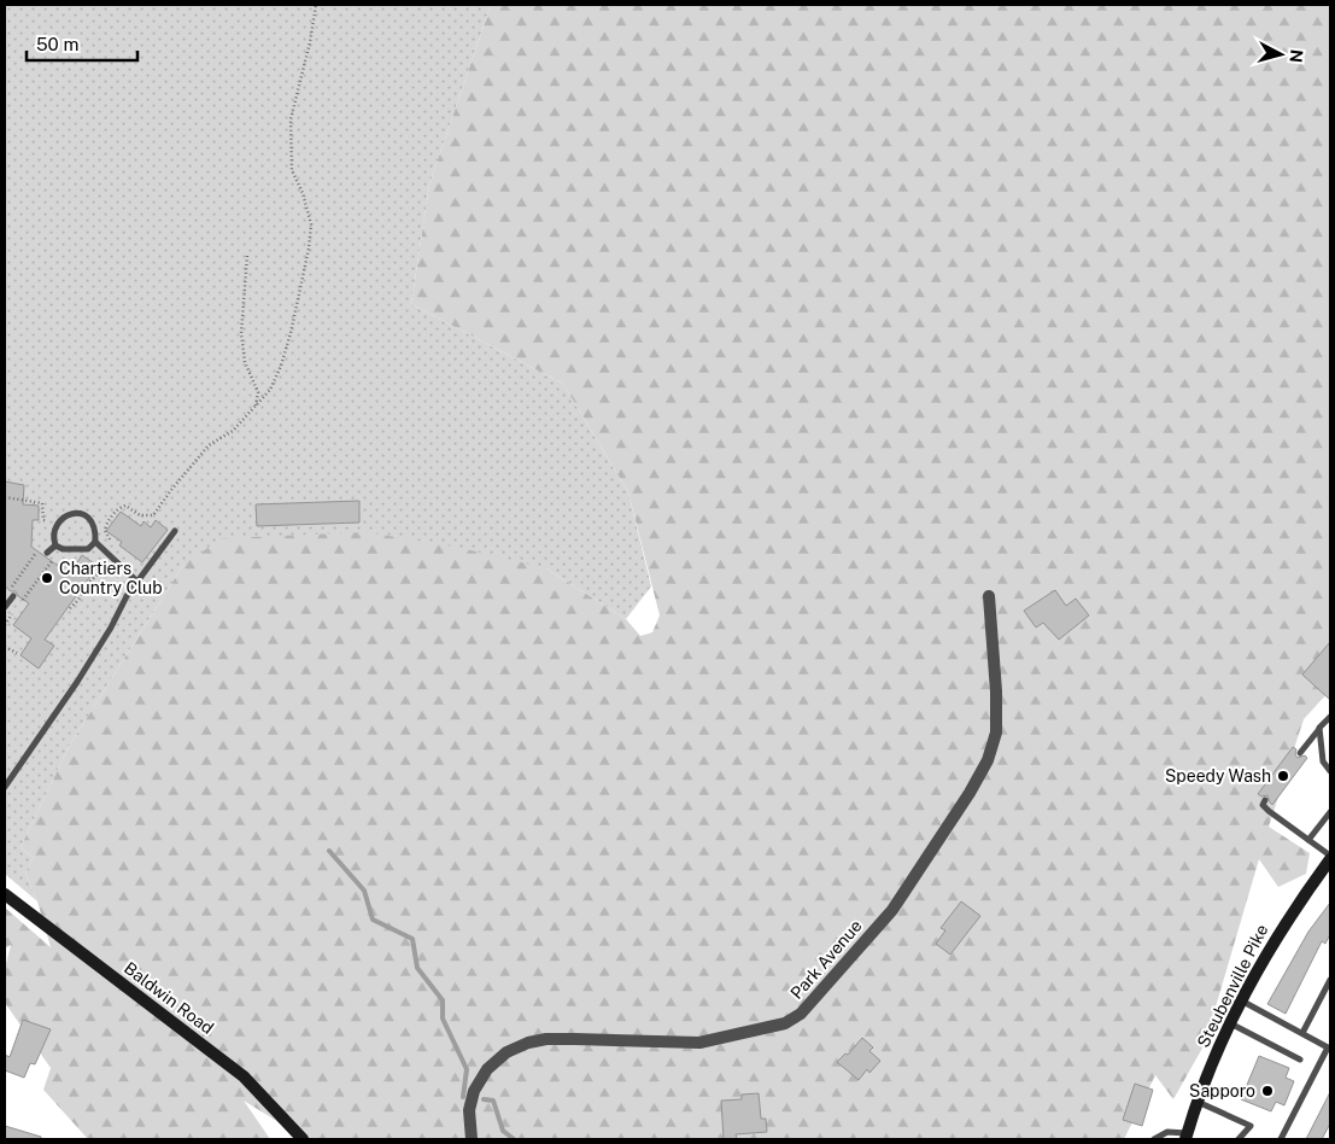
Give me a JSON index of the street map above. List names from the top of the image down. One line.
{"streets":{"street":["Park Avenue","Steubenville Pike","Baldwin Road"]},"places":["Chartiers Country Club","Speedy Wash","Sapporo"],"scale_bar":"50 m","north":"right"}
